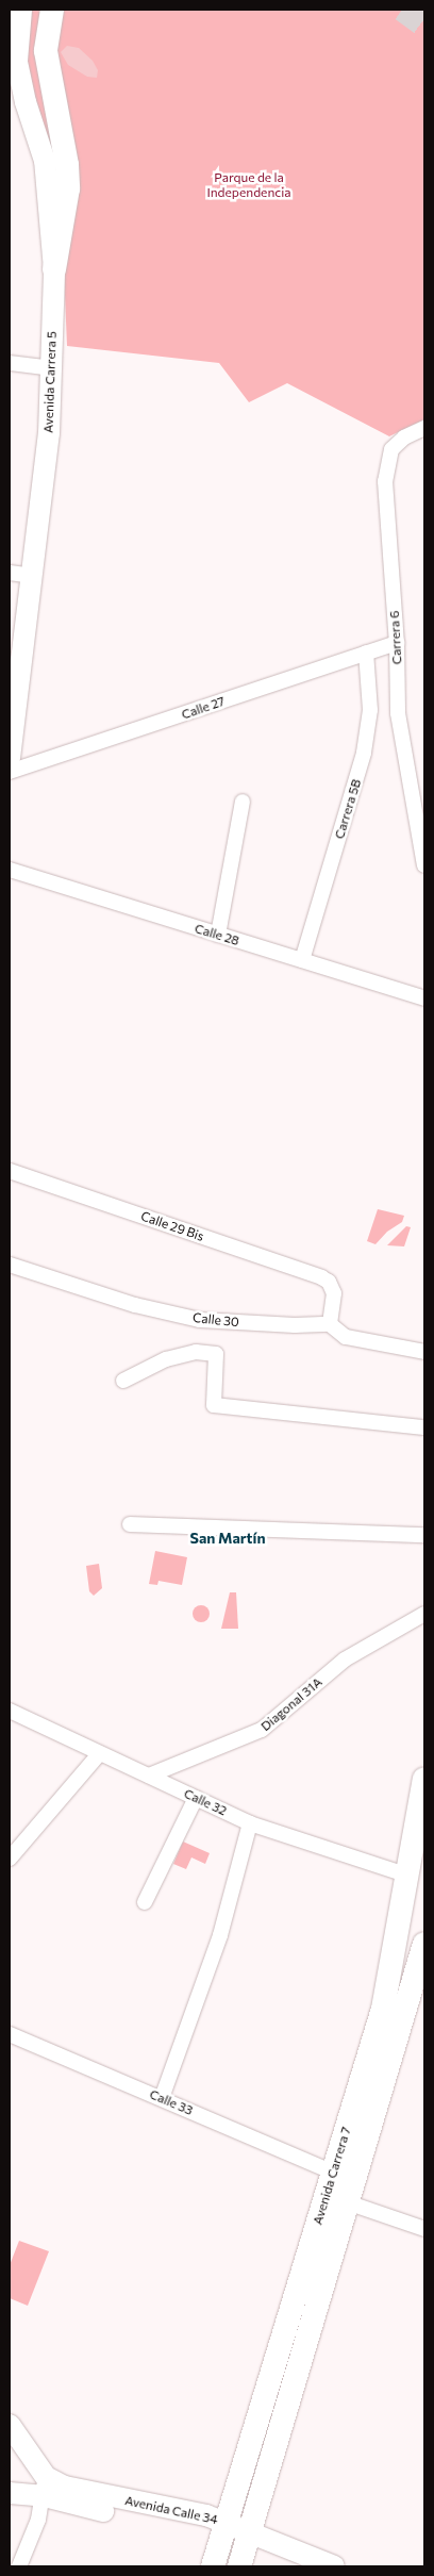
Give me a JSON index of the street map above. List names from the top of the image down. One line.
{"streets":{"main road":["Avenida Carrera 5","Avenida Carrera 7","Avenida Calle 34"],"street":["Carrera 6","Calle 27","Carrera 5B","Calle 28","Calle 29 Bis","Calle 30","Diagonal 31A","Calle 32","Calle 33"]},"crossings":[["Carrera 6","Calle 27"],["Calle 27","Carrera 5B"],["Carrera 5B","Calle 28"],["Calle 29 Bis","Calle 30"],["Diagonal 31A","Calle 32"],["Calle 32","Avenida Carrera 7"],["Calle 33","Avenida Carrera 7"],["Avenida Carrera 7","Avenida Calle 34"]],"districts":["San Martín"],"parks":["Parque de la Independencia"]}
